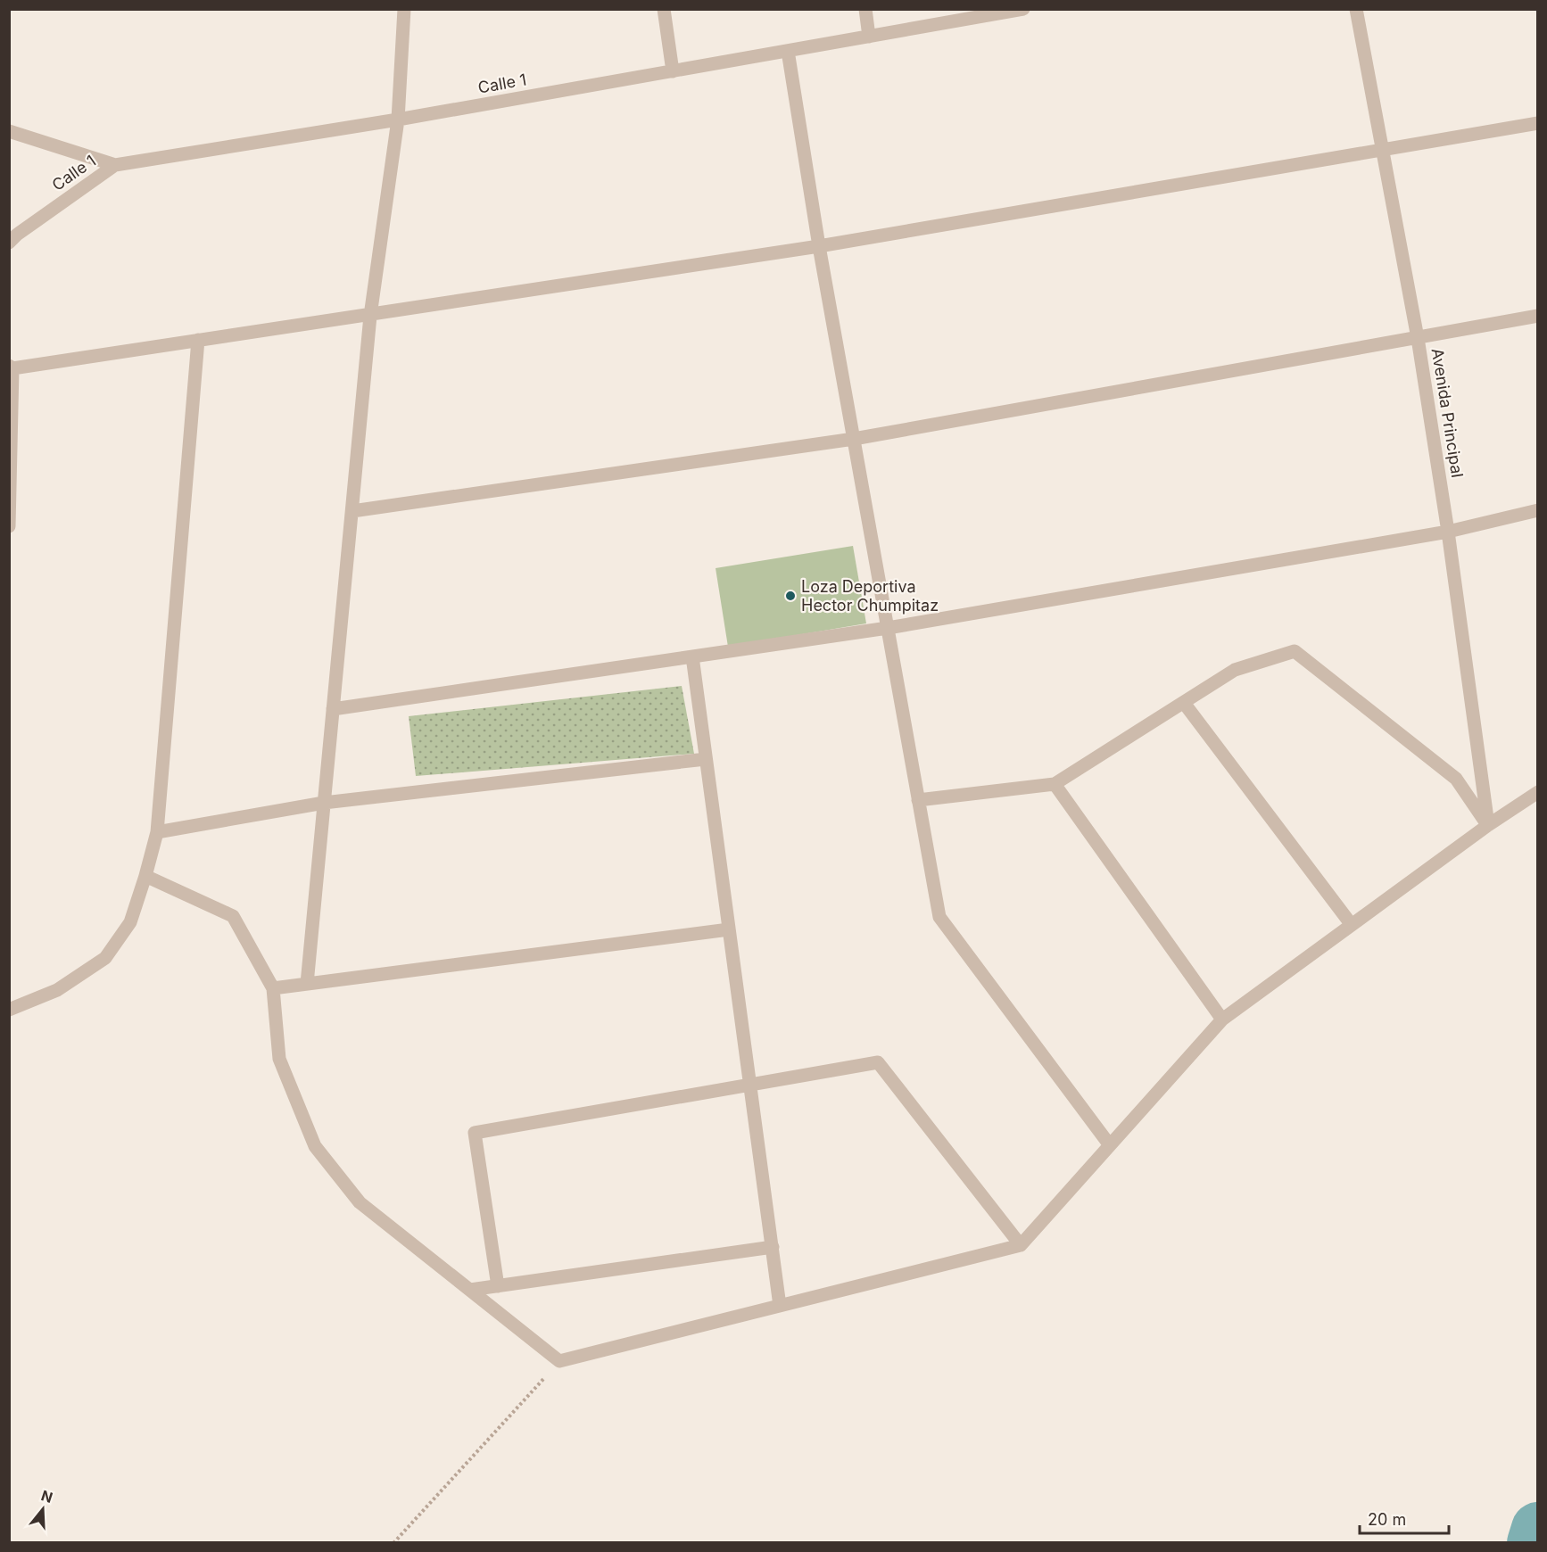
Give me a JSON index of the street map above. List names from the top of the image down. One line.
{"streets":{"street":["Calle 1","Avenida Principal"]},"places":["Loza Deportiva Hector Chumpitaz"],"scale_bar":"20 m","north":"top"}
